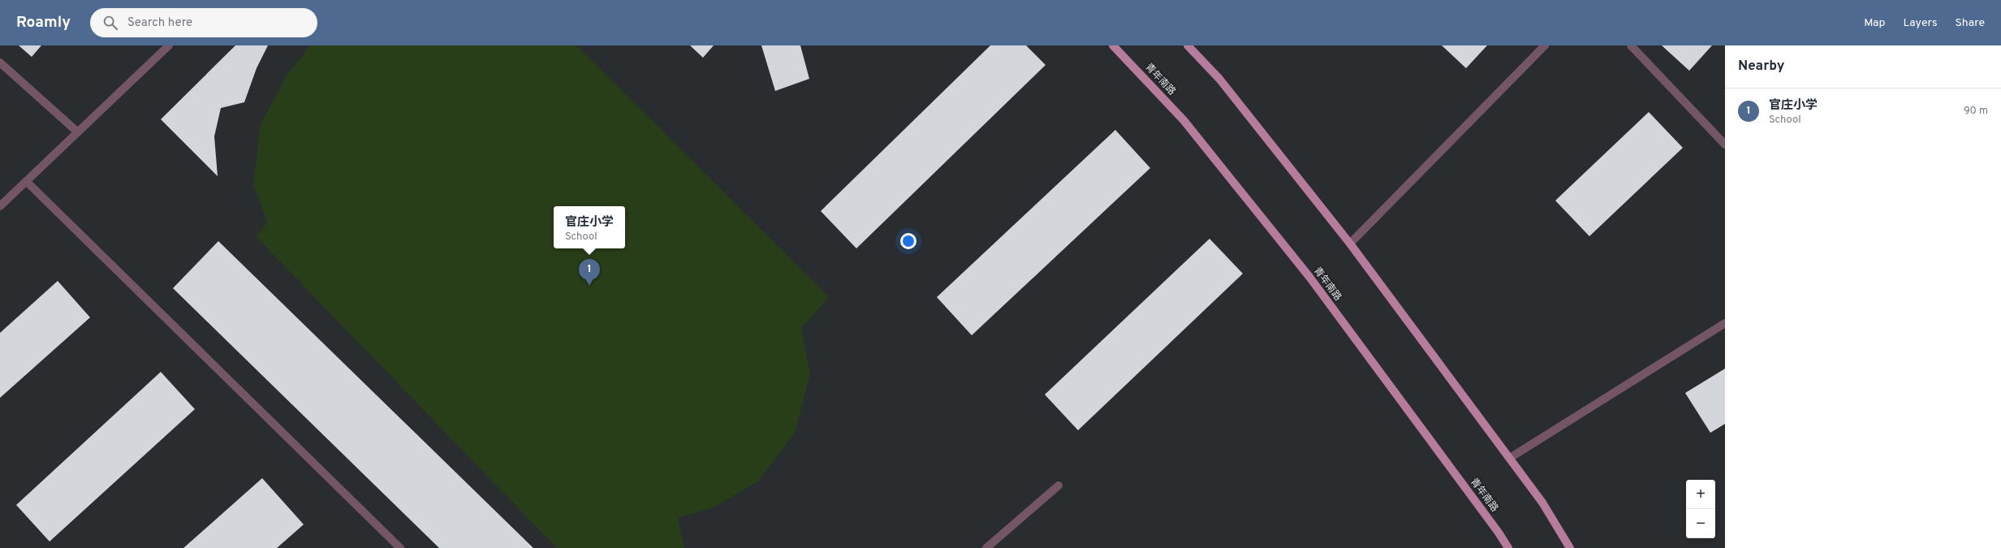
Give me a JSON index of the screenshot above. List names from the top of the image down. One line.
{"streets":{"main road":["青年南路"]},"page":{"header":"Roamly","search":"Search here","nav":["Map","Layers","Share"],"heading":"Nearby","list":[{"mark":"1","name":"官庄小学","note":"School","value":"90 m"}],"popup":["官庄小学","School"],"pins":"1","map_buttons":["+","−"]}}
